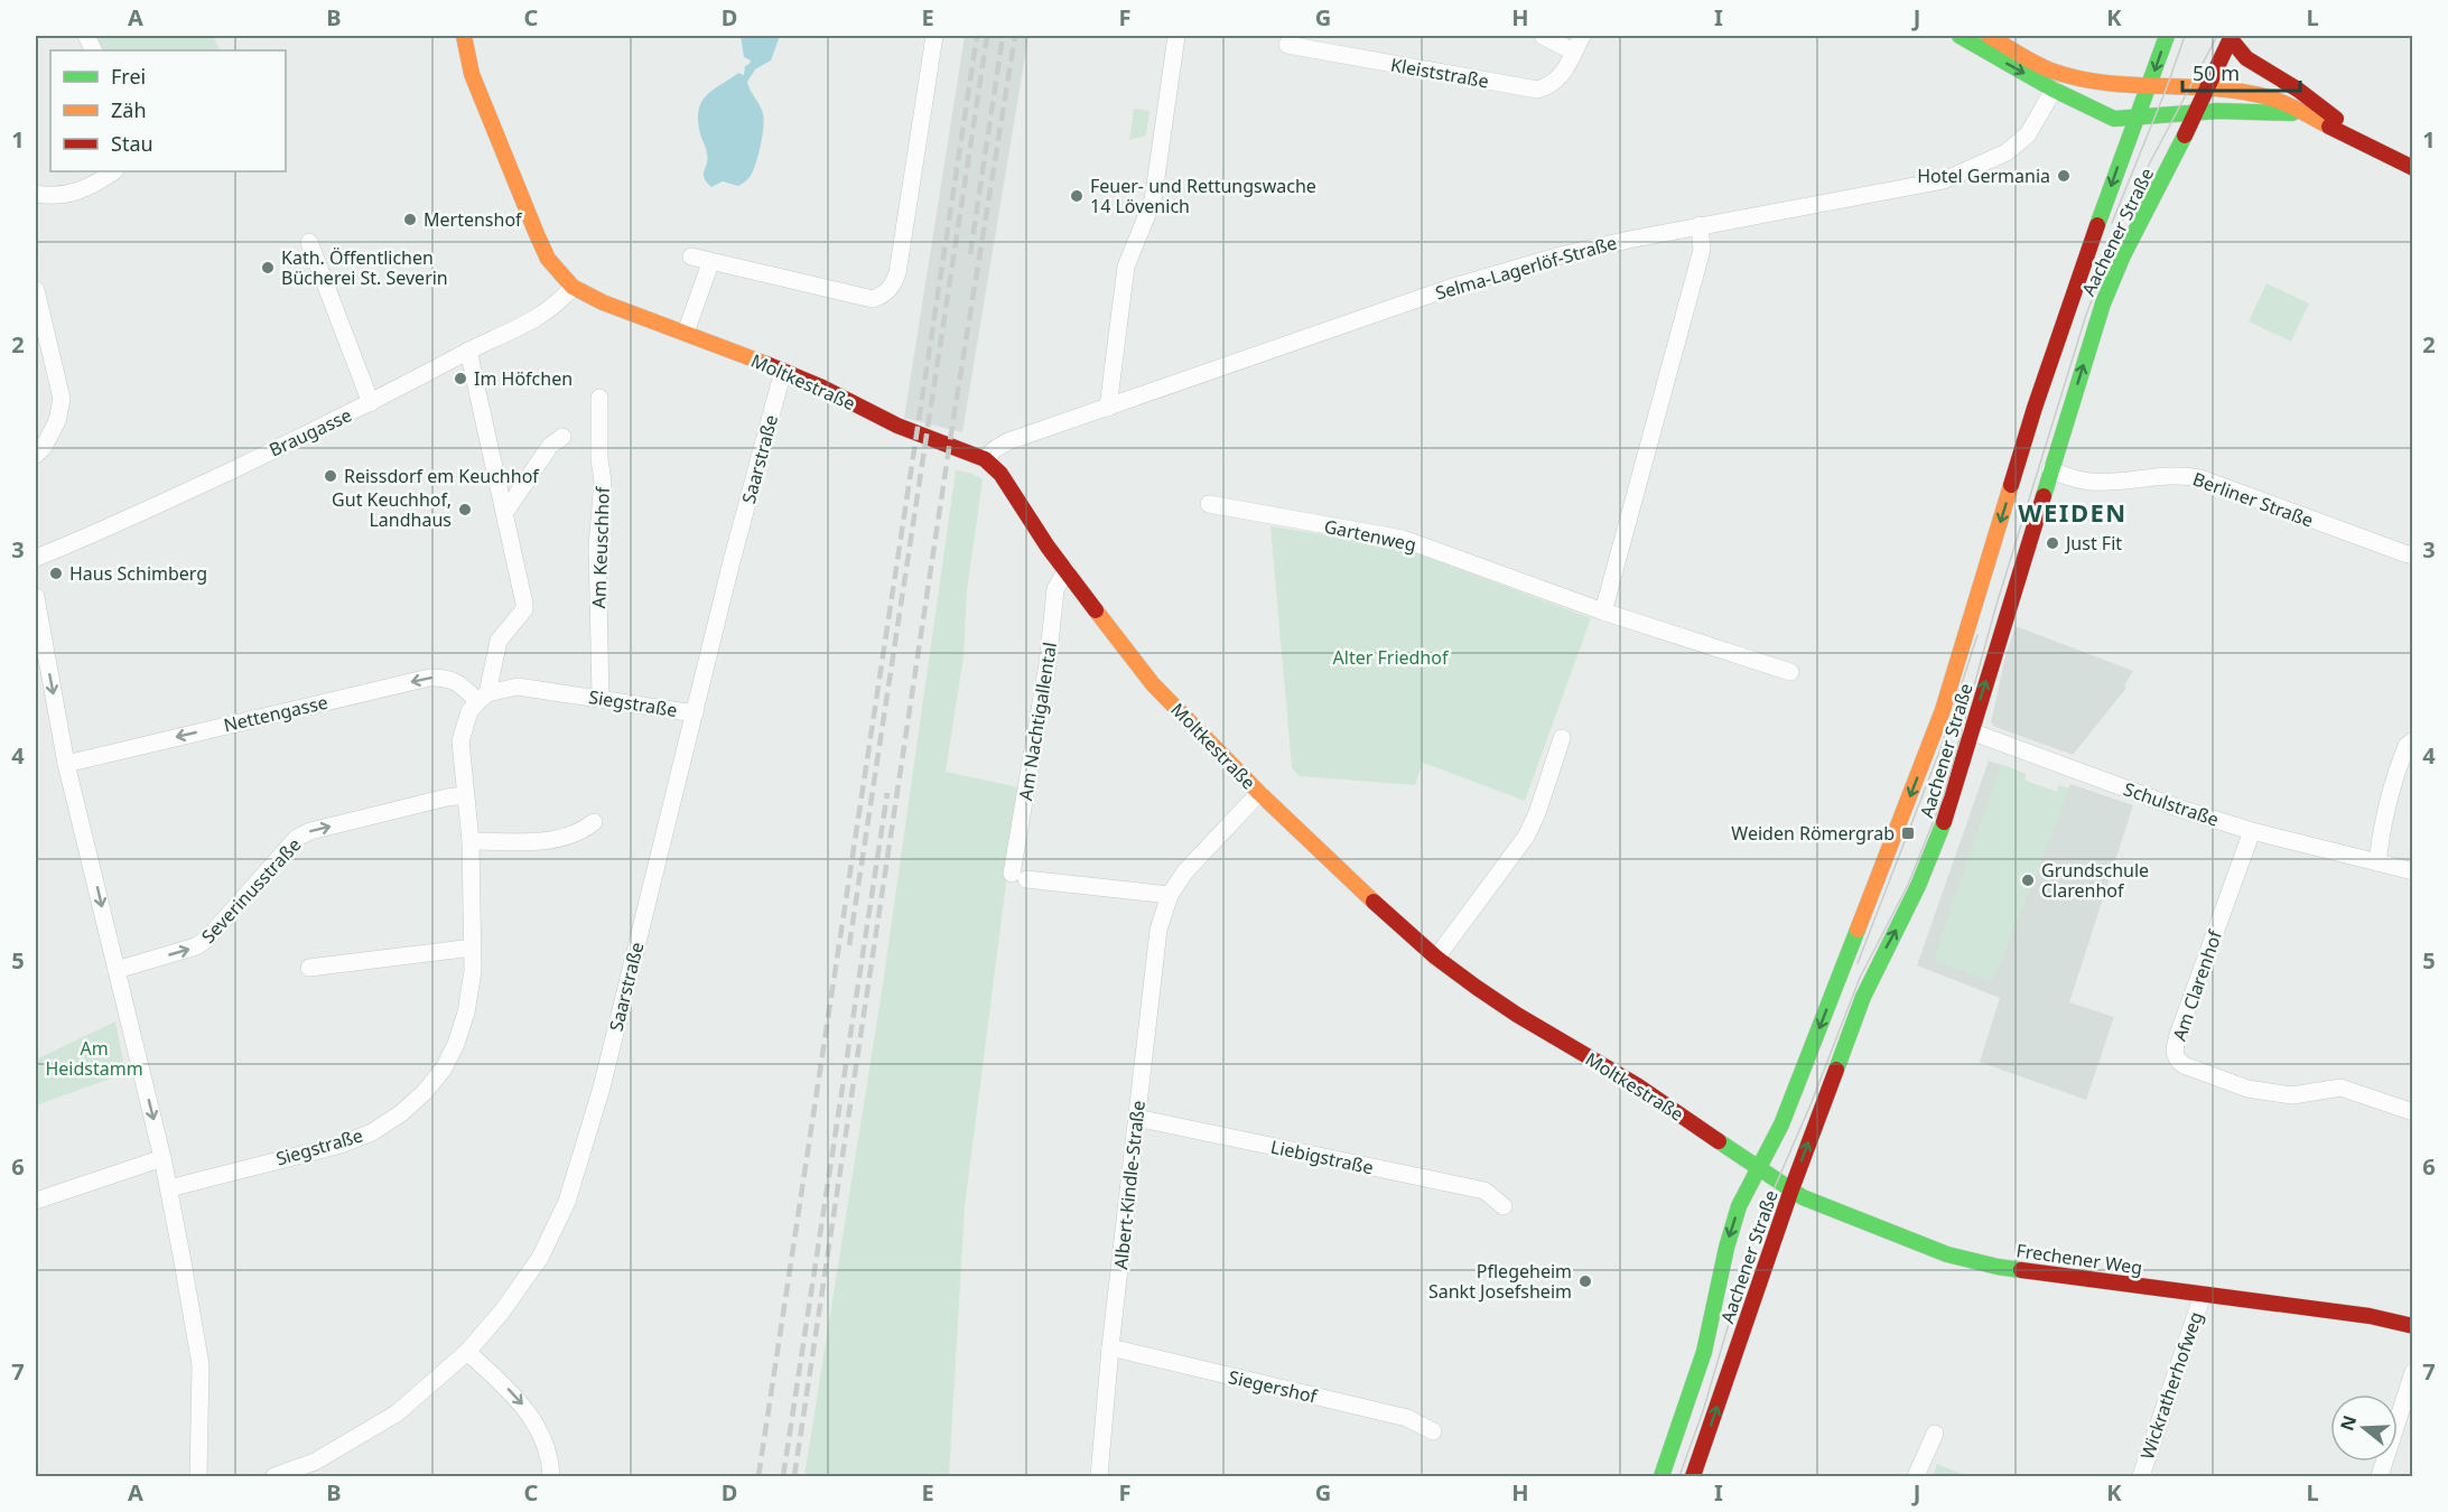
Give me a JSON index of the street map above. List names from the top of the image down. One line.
{"streets":{"street":["Kleiststraße","Aachener Straße","Selma-Lagerlöf-Straße","Moltkestraße","Braugasse","Saarstraße","Berliner Straße","Gartenweg","Am Keuschhof","Siegstraße","Nettengasse","Am Nachtigallental","Schulstraße","Severinusstraße","Am Clarenhof","Liebigstraße","Albert-Kindle-Straße","Frechener Weg","Wickratherhofweg","Siegershof"]},"crossings":[["Aachener Straße","Moltkestraße"],["Aachener Straße","Berliner Straße"],["Aachener Straße","Schulstraße"],["Aachener Straße","Frechener Weg"],["Selma-Lagerlöf-Straße","Moltkestraße"],["Moltkestraße","Braugasse"],["Moltkestraße","Saarstraße"],["Moltkestraße","Am Nachtigallental"],["Moltkestraße","Albert-Kindle-Straße"],["Moltkestraße","Frechener Weg"],["Saarstraße","Siegstraße"],["Am Keuschhof","Siegstraße"],["Siegstraße","Nettengasse"],["Siegstraße","Severinusstraße"],["Am Nachtigallental","Albert-Kindle-Straße"],["Schulstraße","Am Clarenhof"],["Liebigstraße","Albert-Kindle-Straße"],["Albert-Kindle-Straße","Siegershof"],["Frechener Weg","Wickratherhofweg"]],"one_way":["Nettengasse"],"districts":["WEIDEN"],"parks":["Alter Friedhof","Am Heidstamm"],"places":{"other":["Hotel Germania","Feuer- und Rettungswache 14 Lövenich","Mertenshof","Kath. Öffentlichen Bücherei St. Severin","Im Höfchen","Reissdorf em Keuchhof","Gut Keuchhof, Landhaus","Just Fit","Haus Schimberg","Grundschule Clarenhof","Pflegeheim Sankt Josefsheim"],"transit":["Weiden Römergrab"]},"legend":["Frei","Zäh","Stau"],"scale_bar":"50 m","north":"left","grid":{"columns":["A","B","C","D","E","F","G","H","I","J","K","L"],"rows":["1","2","3","4","5","6","7"]}}
